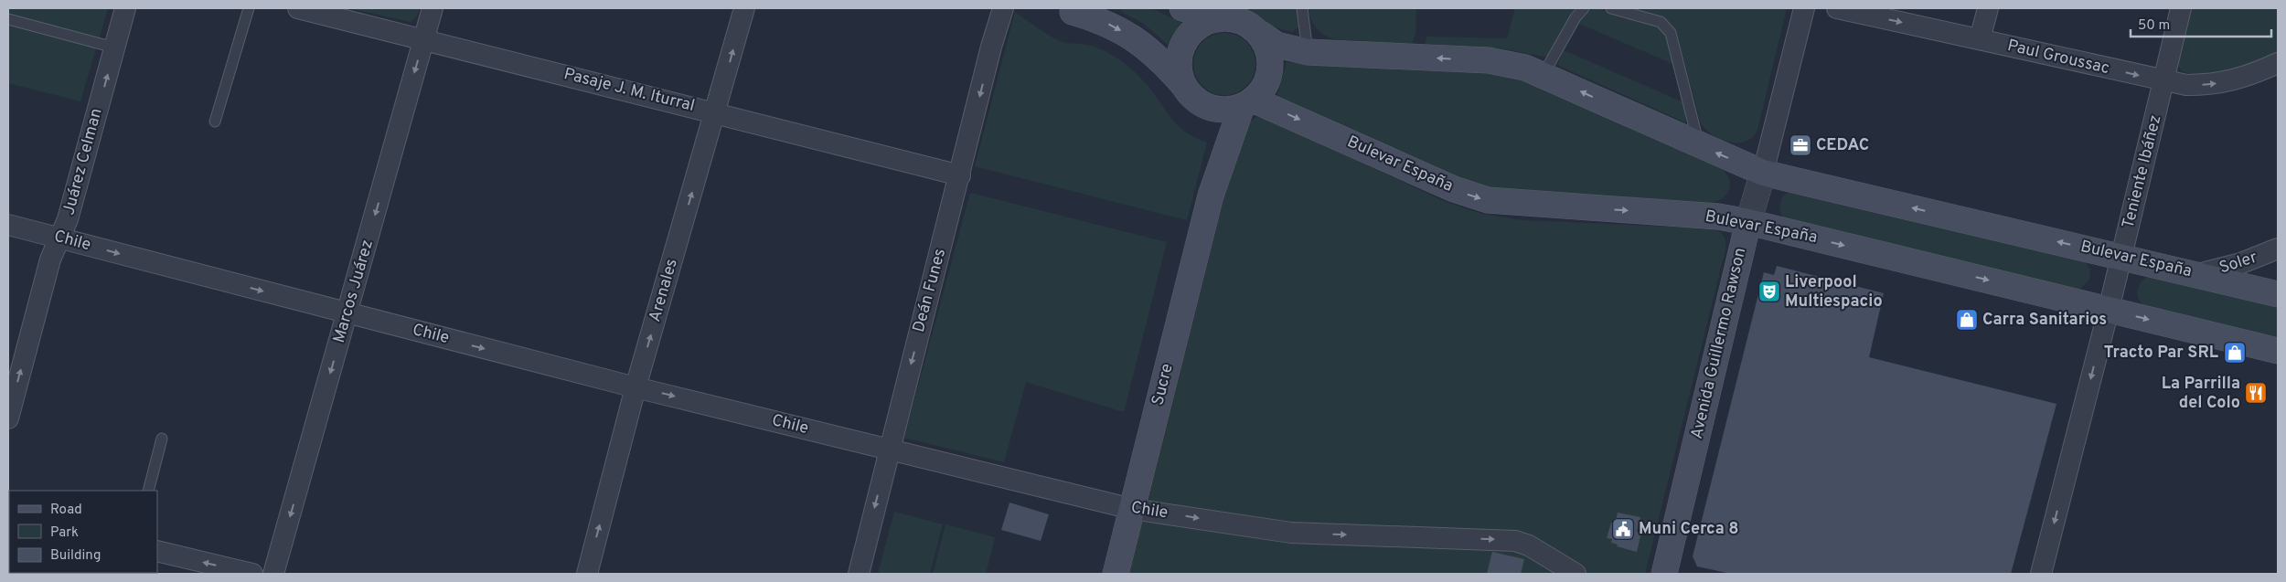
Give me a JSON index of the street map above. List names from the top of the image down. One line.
{"streets":{"main road":["Bulevar España","Avenida Guillermo Rawson","Sucre"],"street":["Paul Groussac","Pasaje J. M. Iturral","Juárez Celman","Teniente Ibáñez","Chile","Soler","Arenales","Deán Funes","Marcos Juárez"]},"crossings":[["Paul Groussac","Teniente Ibáñez"],["Pasaje J. M. Iturral","Arenales"],["Pasaje J. M. Iturral","Deán Funes"],["Pasaje J. M. Iturral","Marcos Juárez"],["Juárez Celman","Chile"],["Bulevar España","Teniente Ibáñez"],["Bulevar España","Soler"],["Bulevar España","Avenida Guillermo Rawson"],["Bulevar España","Sucre"],["Chile","Arenales"],["Chile","Deán Funes"],["Chile","Marcos Juárez"],["Chile","Sucre"]],"one_way":["Paul Groussac","Juárez Celman","Teniente Ibáñez","Chile","Arenales","Deán Funes","Marcos Juárez"],"places":{"office":["CEDAC"],"theatre":["Liverpool Multiespacio"],"shop":["Carra Sanitarios","Tracto Par SRL"],"restaurant":["La Parrilla del Colo"],"public building":["Muni Cerca 8"]},"legend":["Road","Park","Building"],"scale_bar":"50 m"}
